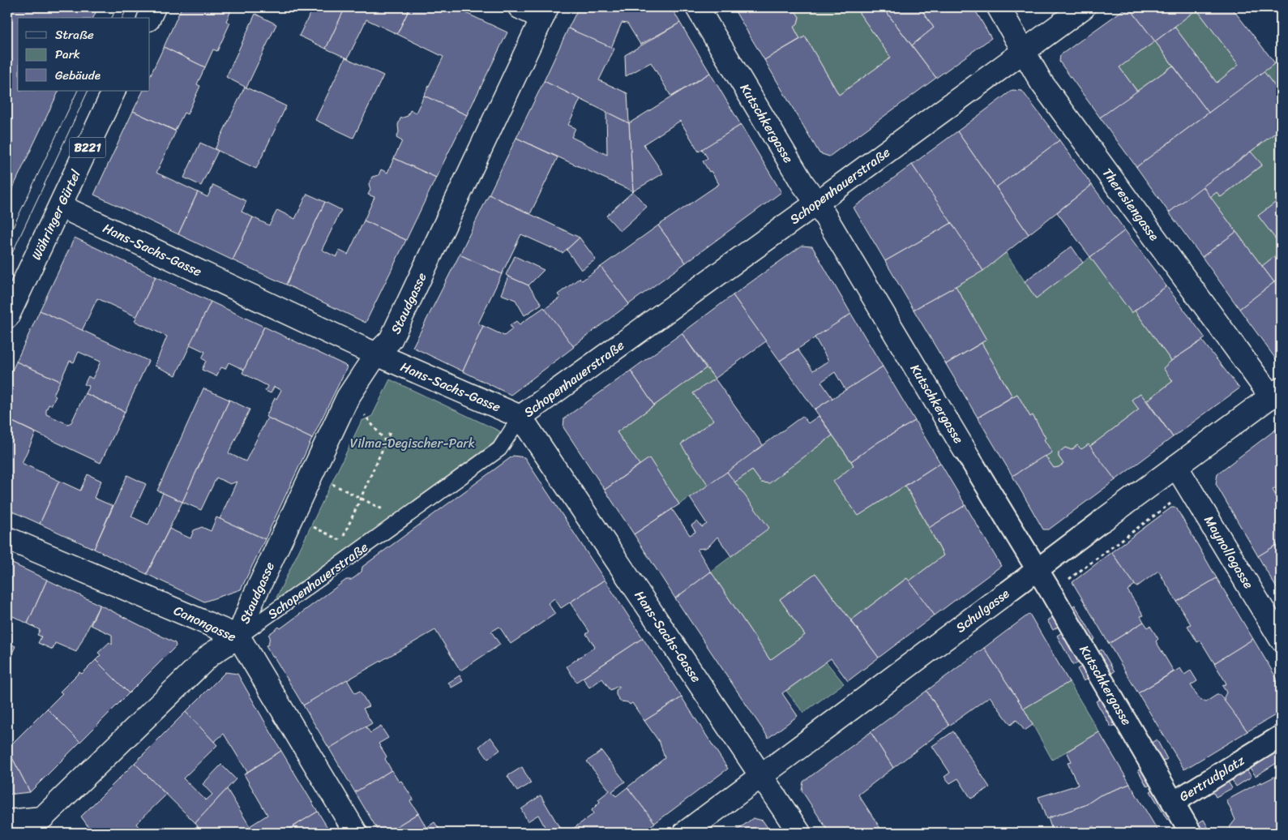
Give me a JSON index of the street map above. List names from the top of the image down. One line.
{"streets":{"street":["Kutschkergasse","B221","Schopenhauerstraße","Theresiengasse","Währinger Gürtel","Hans-Sachs-Gasse","Staudgasse","Maynollogasse","Schulgasse","Canongasse","Gertrudplatz"]},"crossings":[["Kutschkergasse","Schopenhauerstraße"],["Kutschkergasse","Schulgasse"],["Kutschkergasse","Gertrudplatz"],["Schopenhauerstraße","Theresiengasse"],["Schopenhauerstraße","Hans-Sachs-Gasse"],["Schopenhauerstraße","Staudgasse"],["Schopenhauerstraße","Canongasse"],["Theresiengasse","Schulgasse"],["Währinger Gürtel","Hans-Sachs-Gasse"],["Hans-Sachs-Gasse","Staudgasse"],["Hans-Sachs-Gasse","Schulgasse"],["Staudgasse","Canongasse"],["Maynollogasse","Schulgasse"]],"parks":["Vilma-Degischer-Park"],"legend":["Straße","Park","Gebäude"]}
